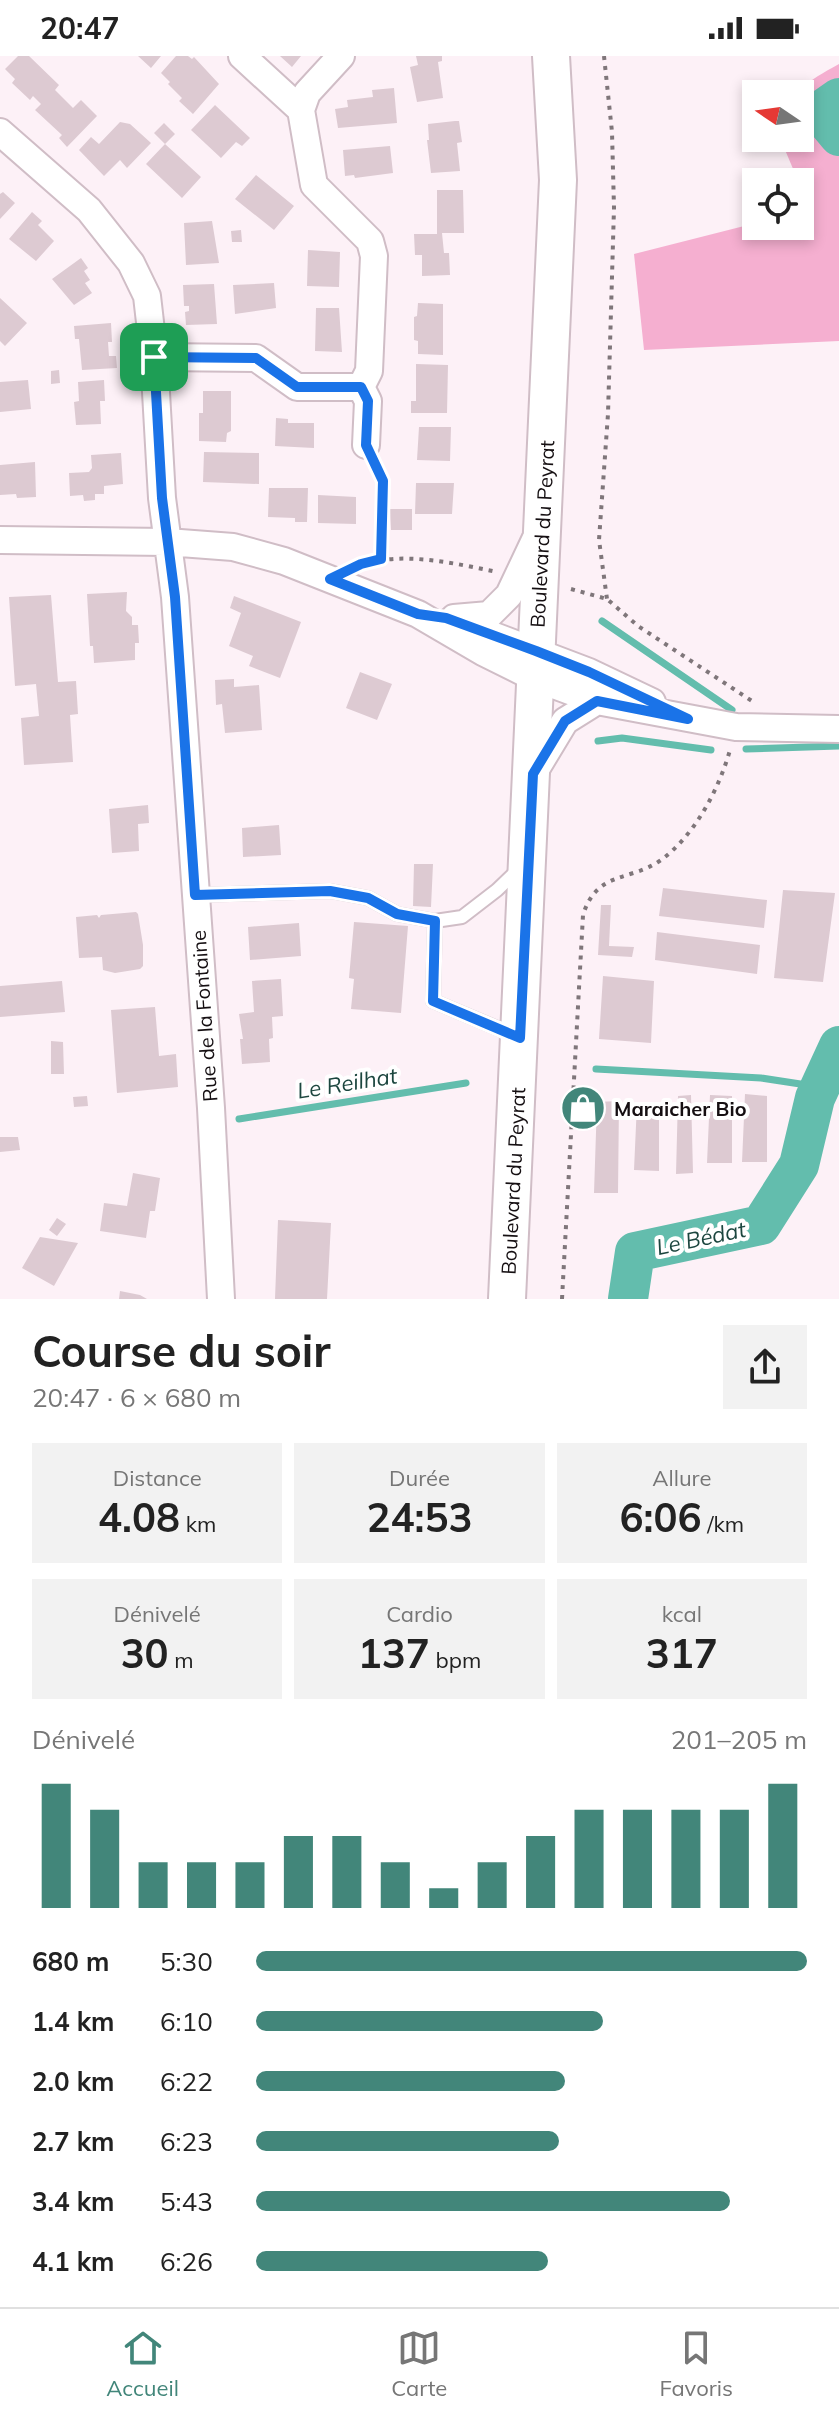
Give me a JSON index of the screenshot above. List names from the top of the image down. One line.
{"streets":{"main road":["Boulevard du Peyrat"],"street":["Rue de la Fontaine"]},"water":["Le Reilhat","Le Bédat"],"places":{"shop":["Maraicher Bio"]},"north":"left","page":{"status":"20:47","heading":["Course du soir","20:47 · 6 × 680 m"],"stats":[["Distance","4.08 km"],["Durée","24:53"],["Allure","6:06 /km"],["Dénivelé","30 m"],["Cardio","137 bpm"],["kcal","317"]],"chart":["Dénivelé","201–205 m"],"list":[{"name":"680 m","note":"5:30"},{"name":"1.4 km","note":"6:10"},{"name":"2.0 km","note":"6:22"},{"name":"2.7 km","note":"6:23"},{"name":"3.4 km","note":"5:43"},{"name":"4.1 km","note":"6:26"}],"tabs":["Accueil","Carte","Favoris"]}}
